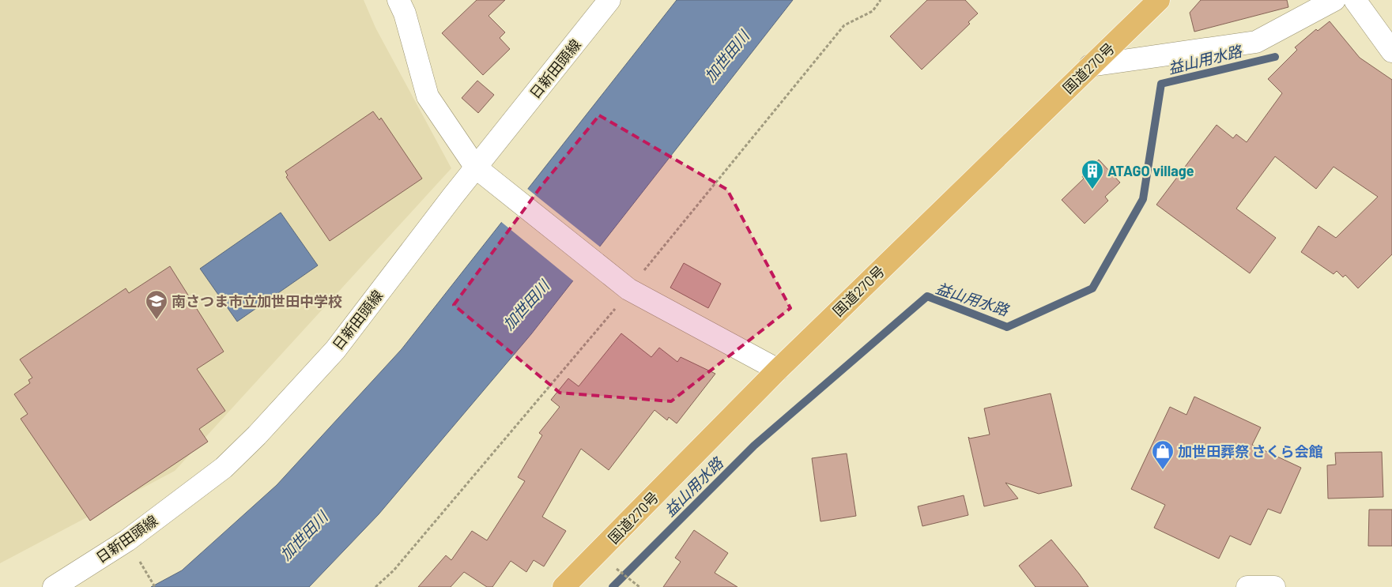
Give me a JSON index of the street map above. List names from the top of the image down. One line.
{"streets":{"highway":["国道270号"],"street":["日新田頭線"]},"water":["加世田川","益山用水路"],"places":{"building":["ATAGO village"],"school or university":["南さつま市立加世田中学校"],"shop":["加世田葬祭 さくら会館"]}}
